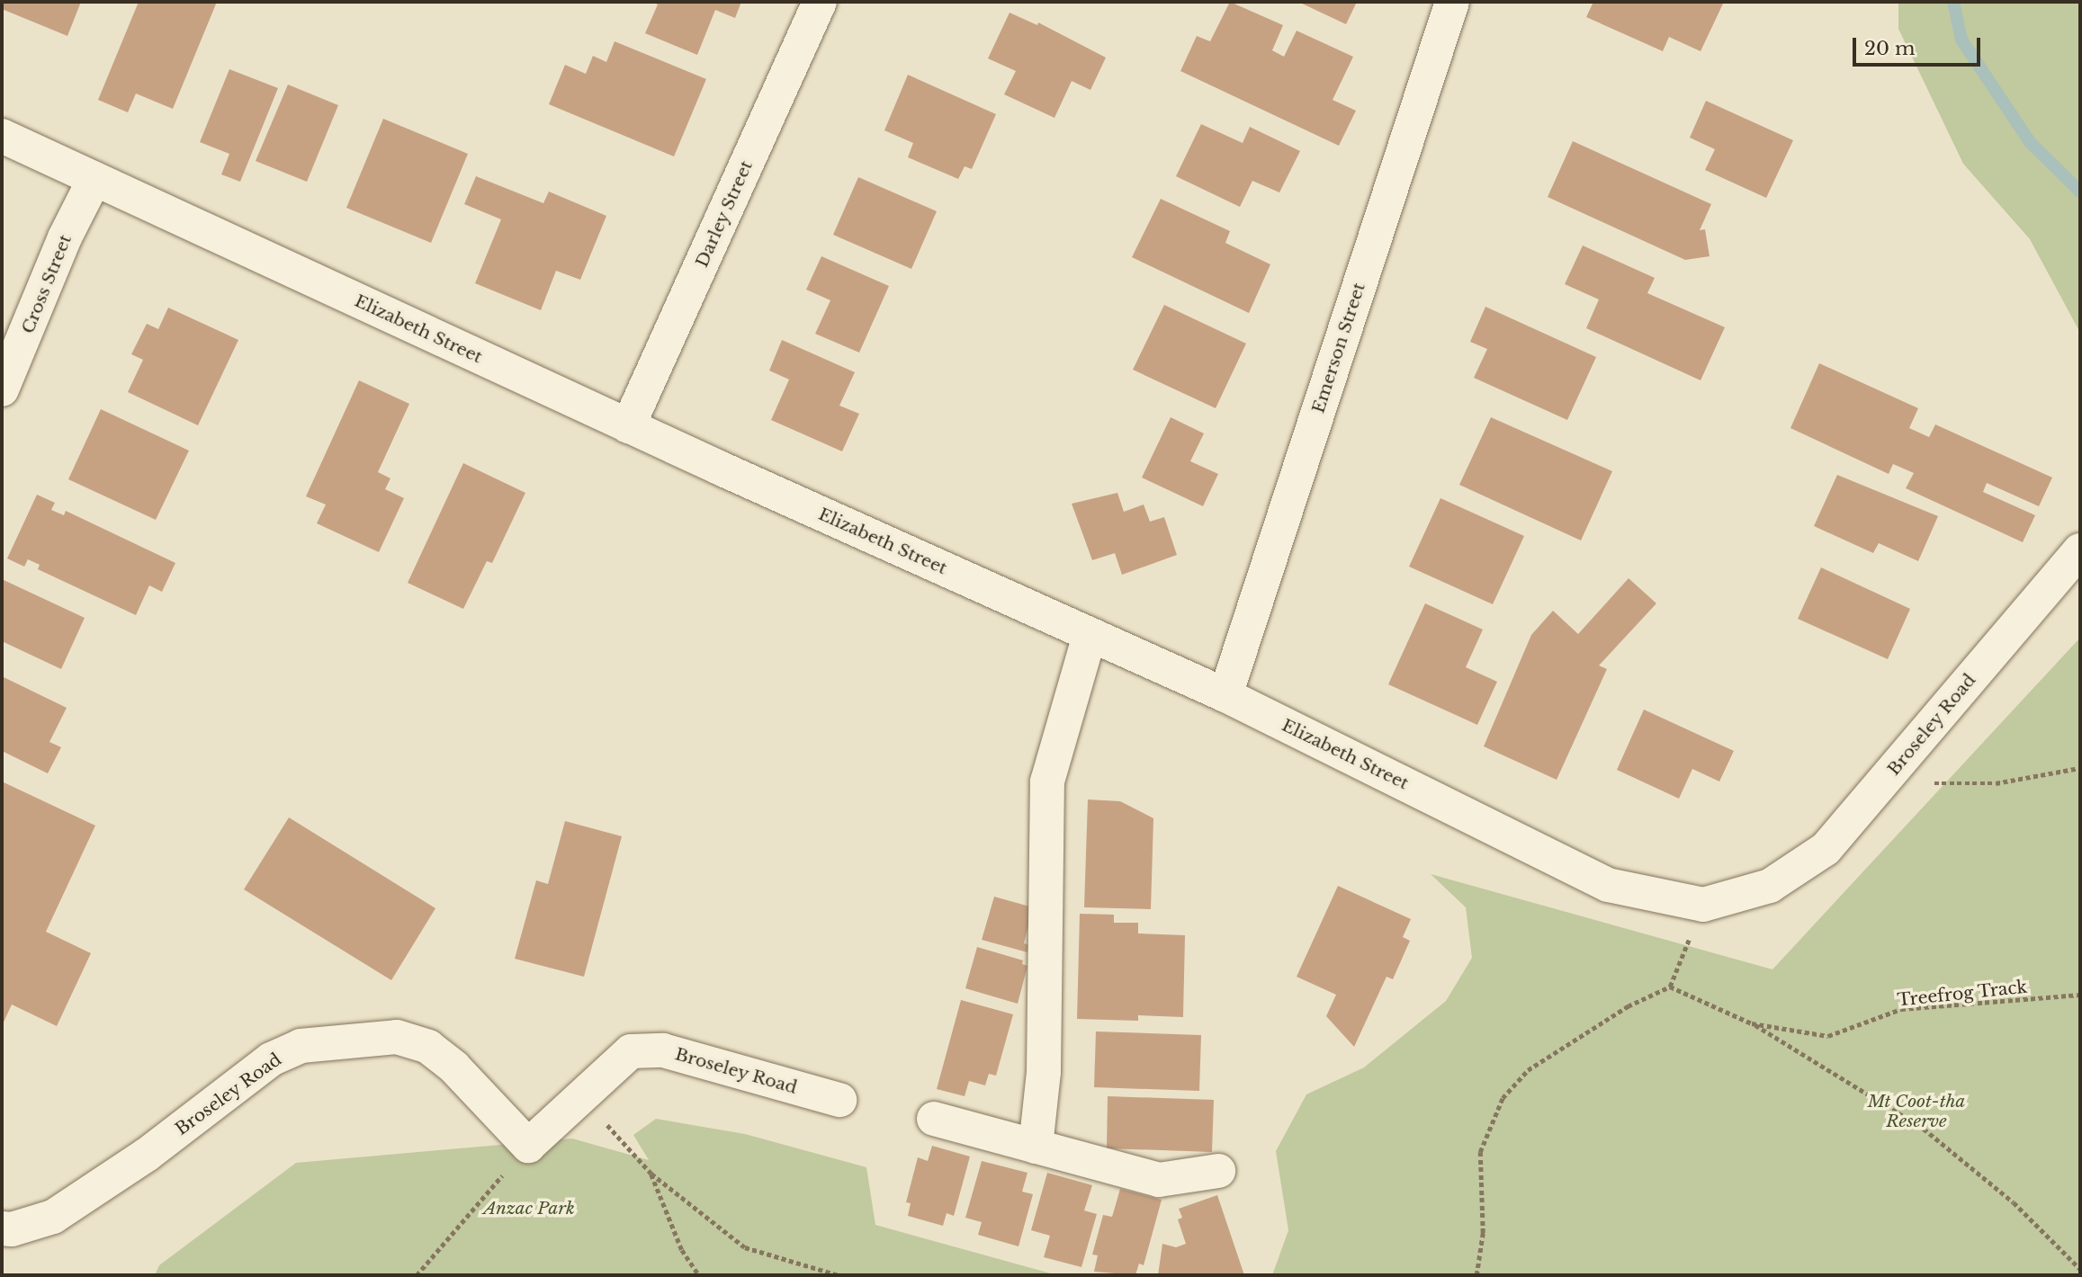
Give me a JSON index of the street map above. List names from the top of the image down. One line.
{"streets":{"street":["Darley Street","Cross Street","Elizabeth Street","Emerson Street","Broseley Road"],"path":["Treefrog Track"]},"crossings":[["Darley Street","Elizabeth Street"],["Cross Street","Elizabeth Street"],["Elizabeth Street","Emerson Street"],["Elizabeth Street","Broseley Road"]],"parks":["Mt Coot-tha Reserve","Anzac Park"],"scale_bar":"20 m"}
